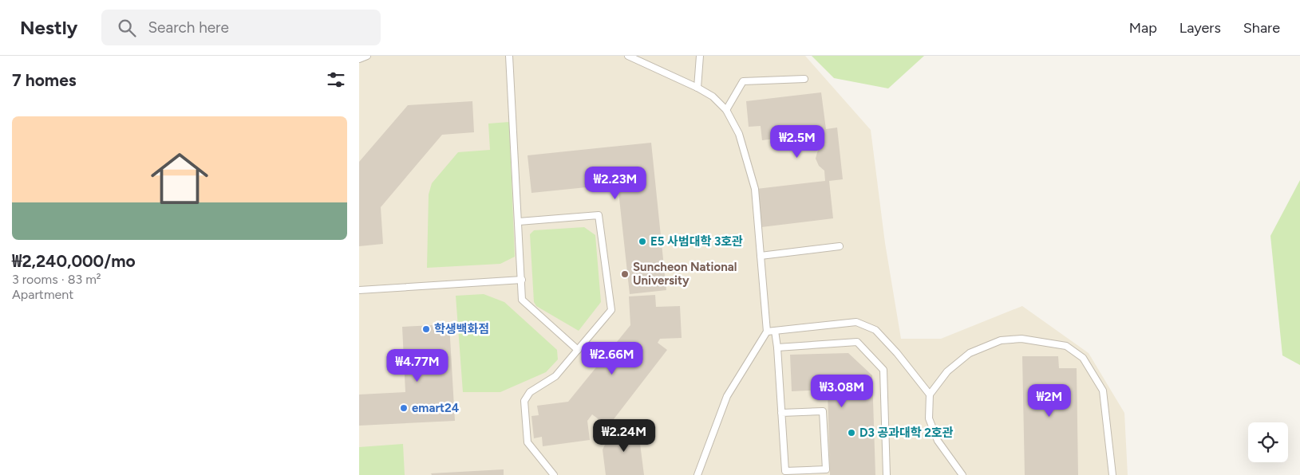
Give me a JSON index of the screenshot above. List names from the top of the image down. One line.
{"places":["E5 사범대학 3호관","Suncheon National University","학생백화점","emart24","D3 공과대학 2호관"],"page":{"header":"Nestly","search":"Search here","nav":["Map","Layers","Share"],"heading":"7 homes","list":[{"name":"₩2,240,000/mo","note":"3 rooms · 83 m² · Apartment"}],"price":["₩2.5M","₩2.23M","₩2.66M","₩4.77M","₩3.08M","₩2M","₩2.24M"]}}
